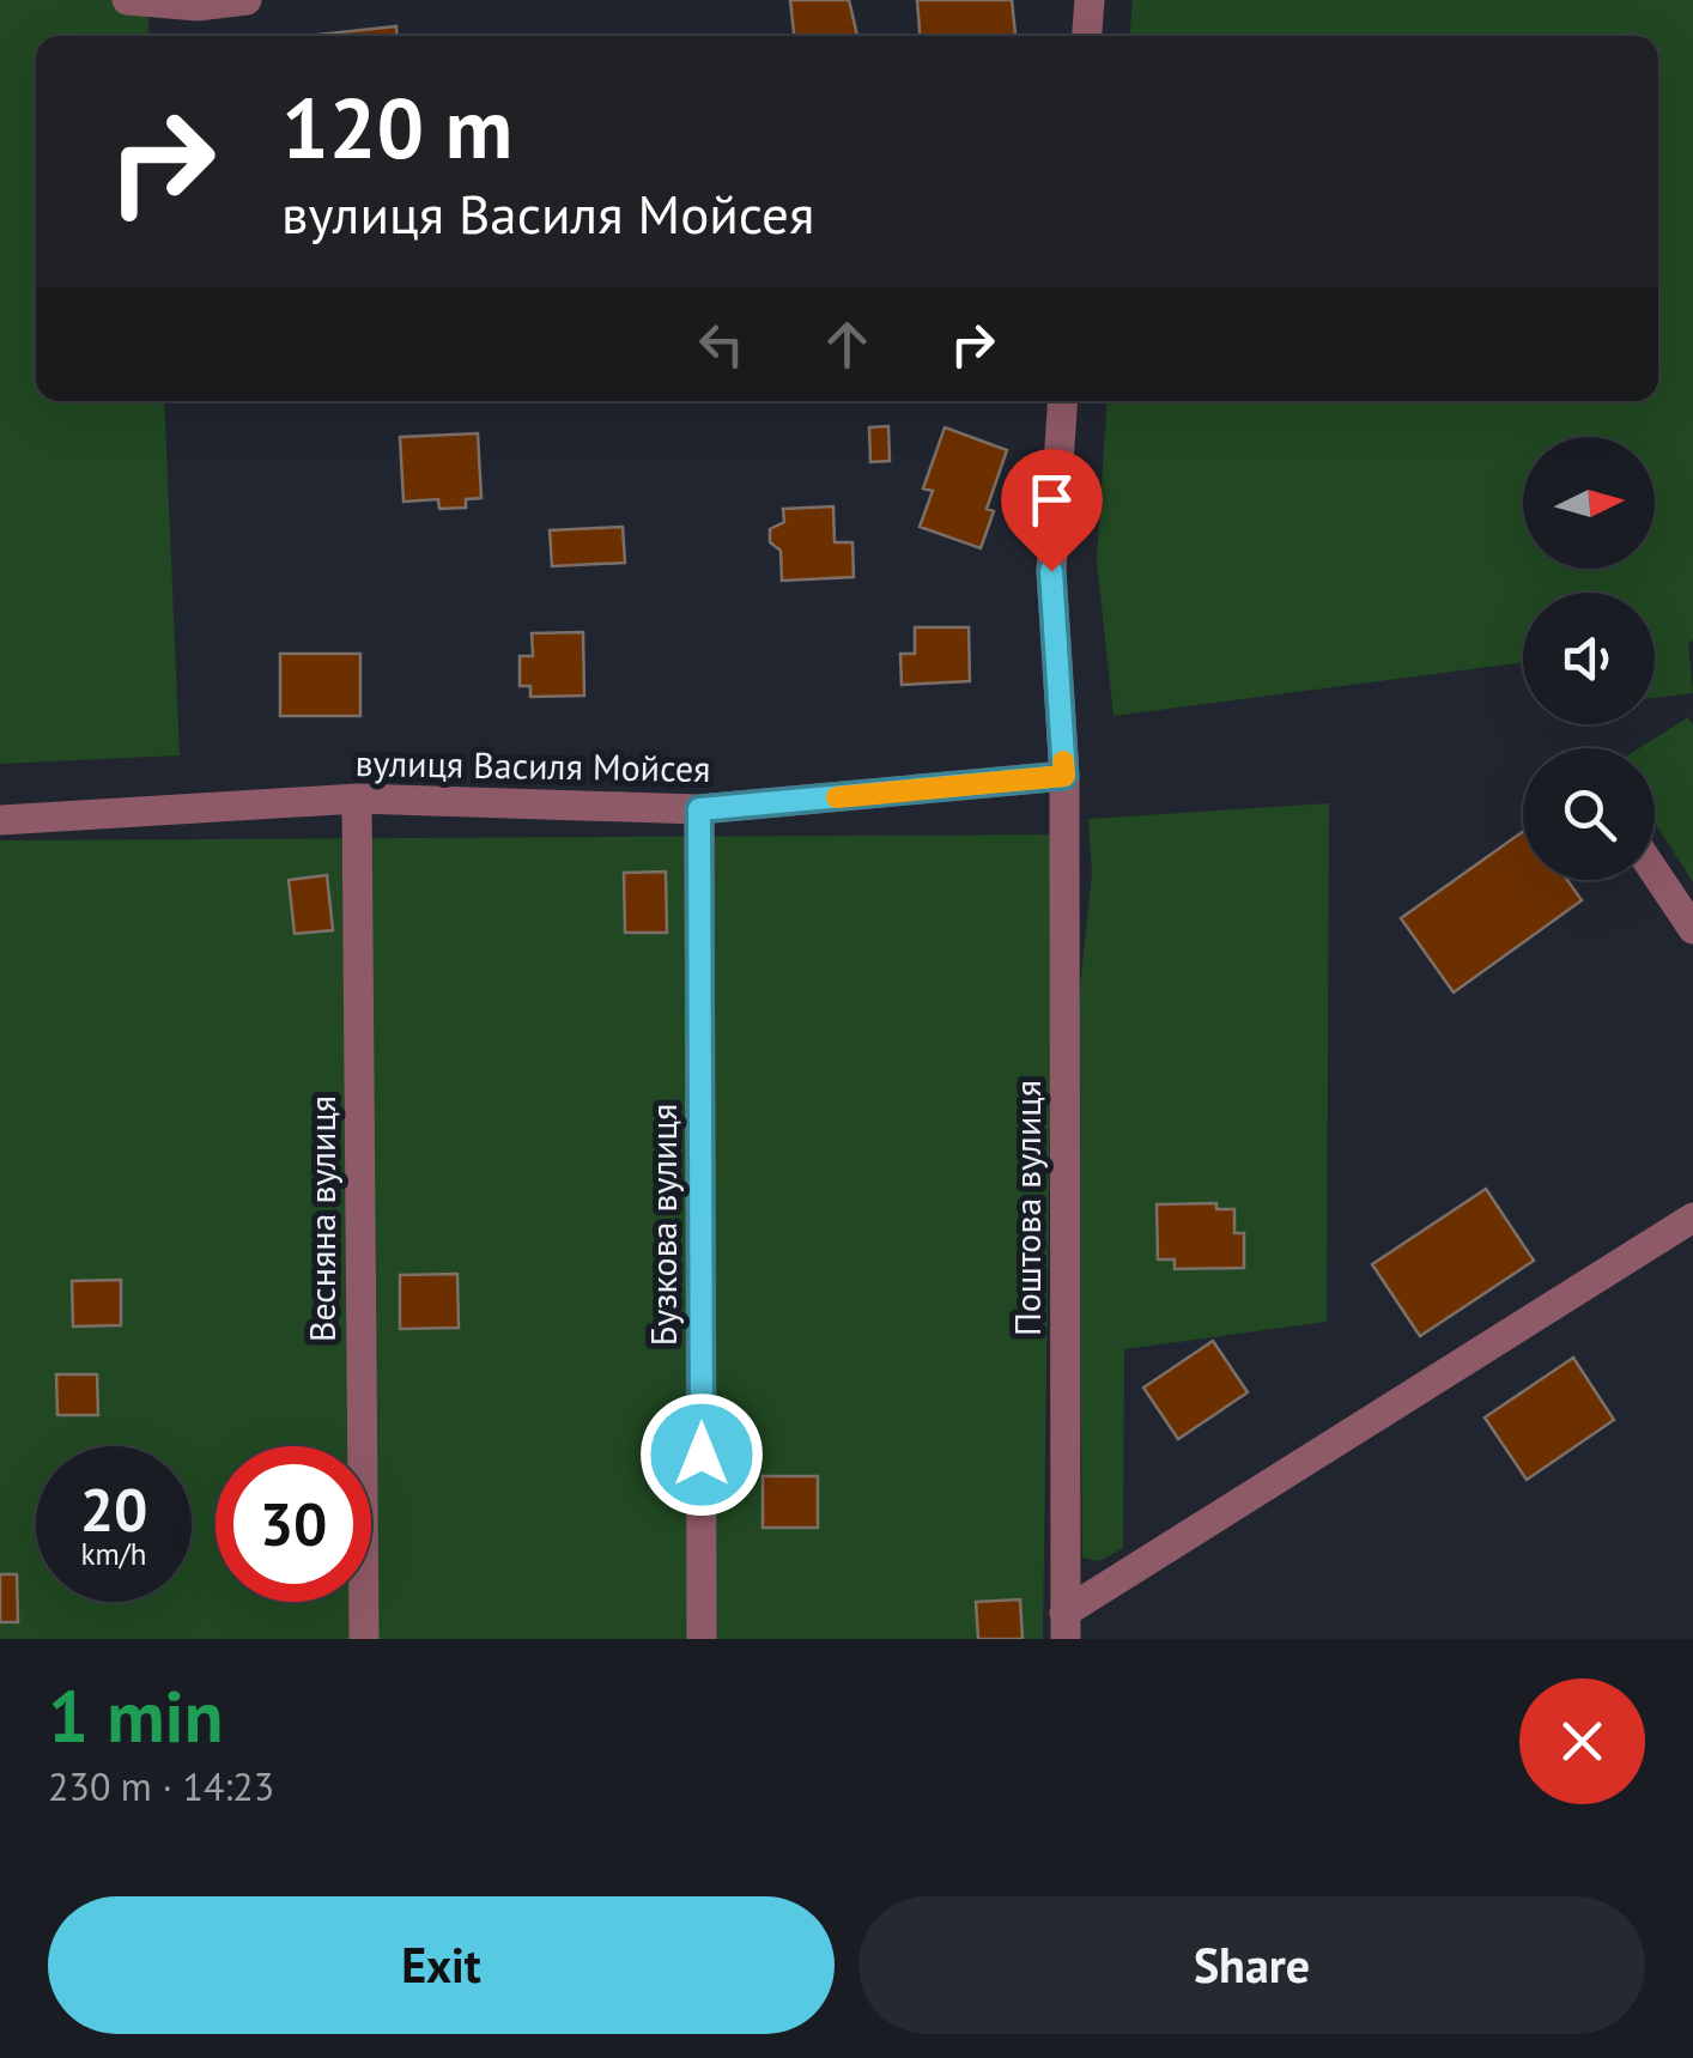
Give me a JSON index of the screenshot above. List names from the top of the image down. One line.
{"streets":{"street":["вулиця Василя Мойсея","Поштова вулиця","Весняна вулиця","Бузкова вулиця"]},"crossings":[["вулиця Василя Мойсея","Поштова вулиця"],["вулиця Василя Мойсея","Весняна вулиця"],["вулиця Василя Мойсея","Бузкова вулиця"]],"north":"right","page":{"turn":["120 m","вулиця Василя Мойсея"],"speed":"20 km/h","limit":"30","heading":["1 min","230 m · 14:23"],"buttons":["Exit","Share"]}}
